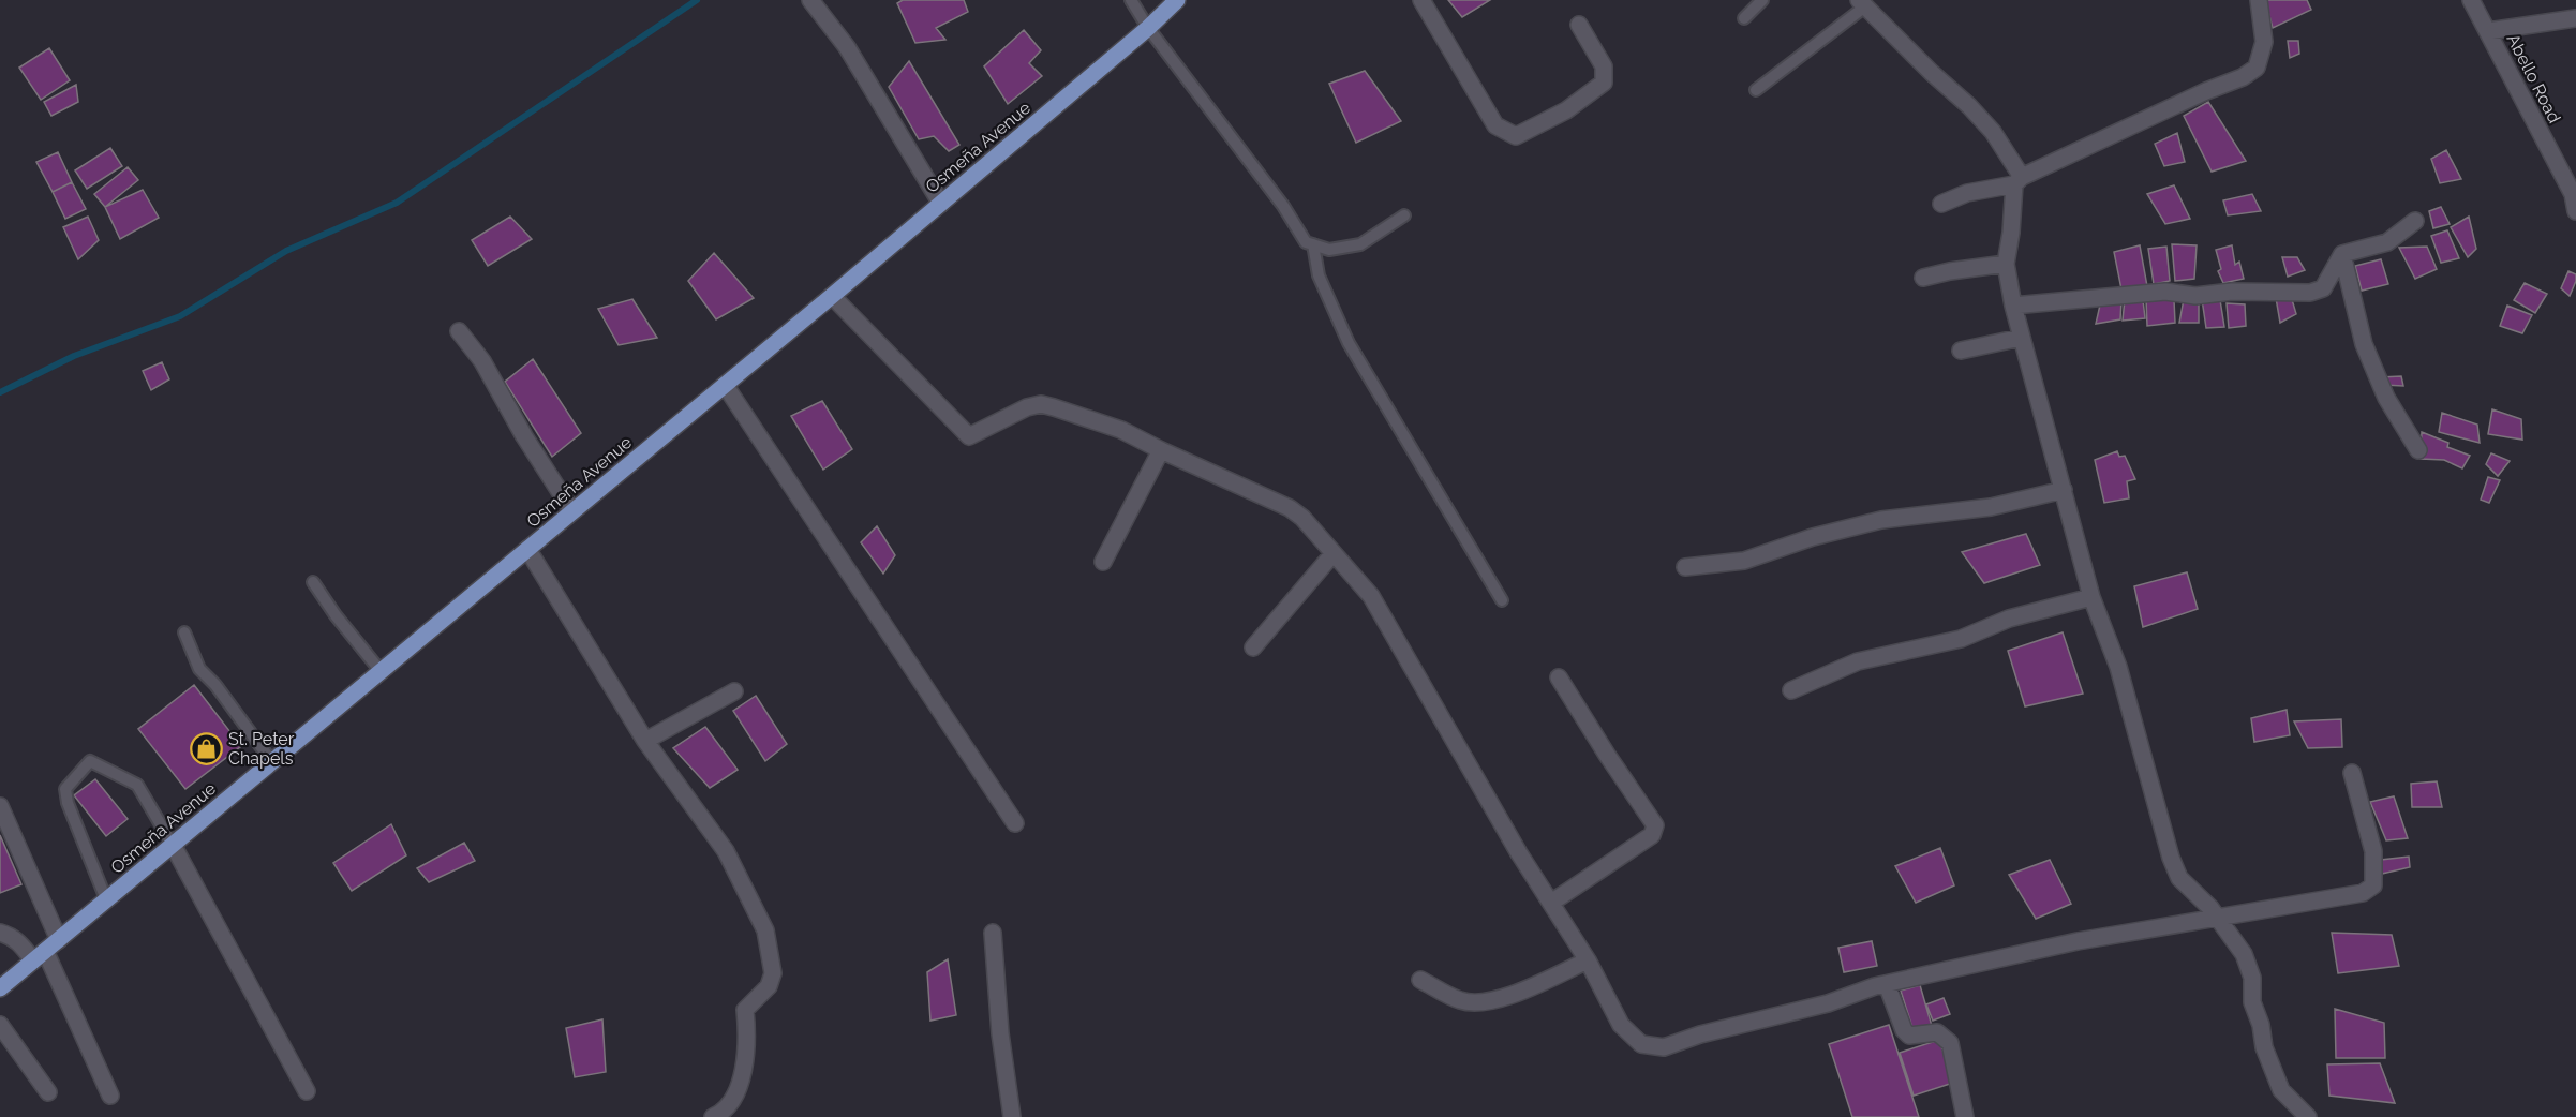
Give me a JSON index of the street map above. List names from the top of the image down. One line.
{"streets":{"main road":["Osmeña Avenue"],"street":["Abello Road"]},"places":{"shop":["St. Peter Chapels"]}}
